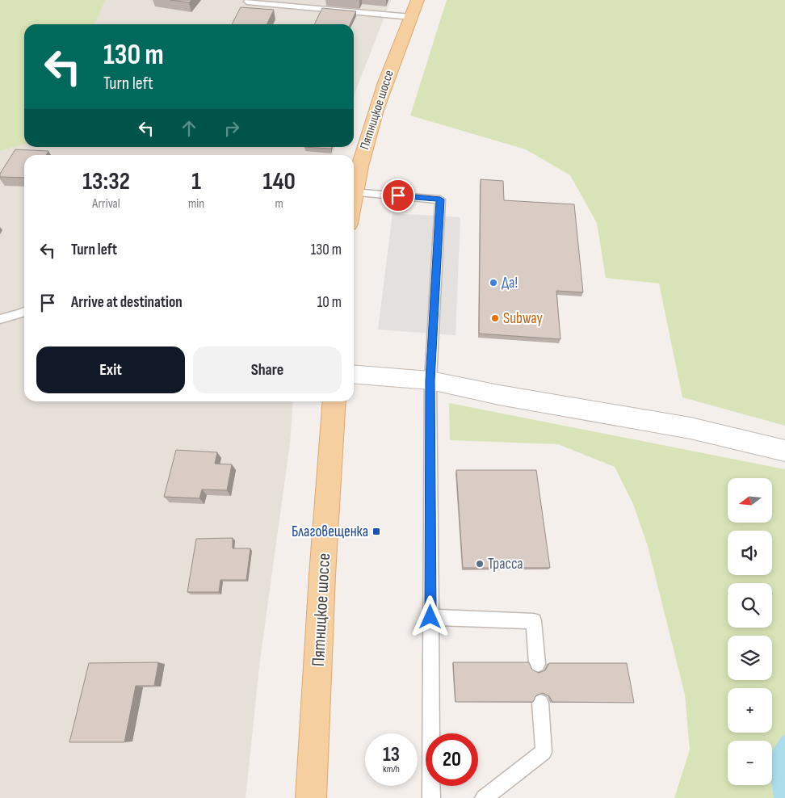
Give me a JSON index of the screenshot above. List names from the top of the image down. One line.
{"streets":{"main road":["Пятницкое шоссе"]},"places":{"other":["Да!","Subway","Трасса"],"transit":["Благовещенка"]},"north":"left","page":{"turn":["130 m","Turn left"],"eta":["13:32","Arrival","1","min","140","m"],"list":[{"name":"Turn left","value":"130 m"},{"name":"Arrive at destination","value":"10 m"}],"buttons":["Exit","Share"],"map_buttons":["+","−"],"speed":"13 km/h","limit":"20"}}
